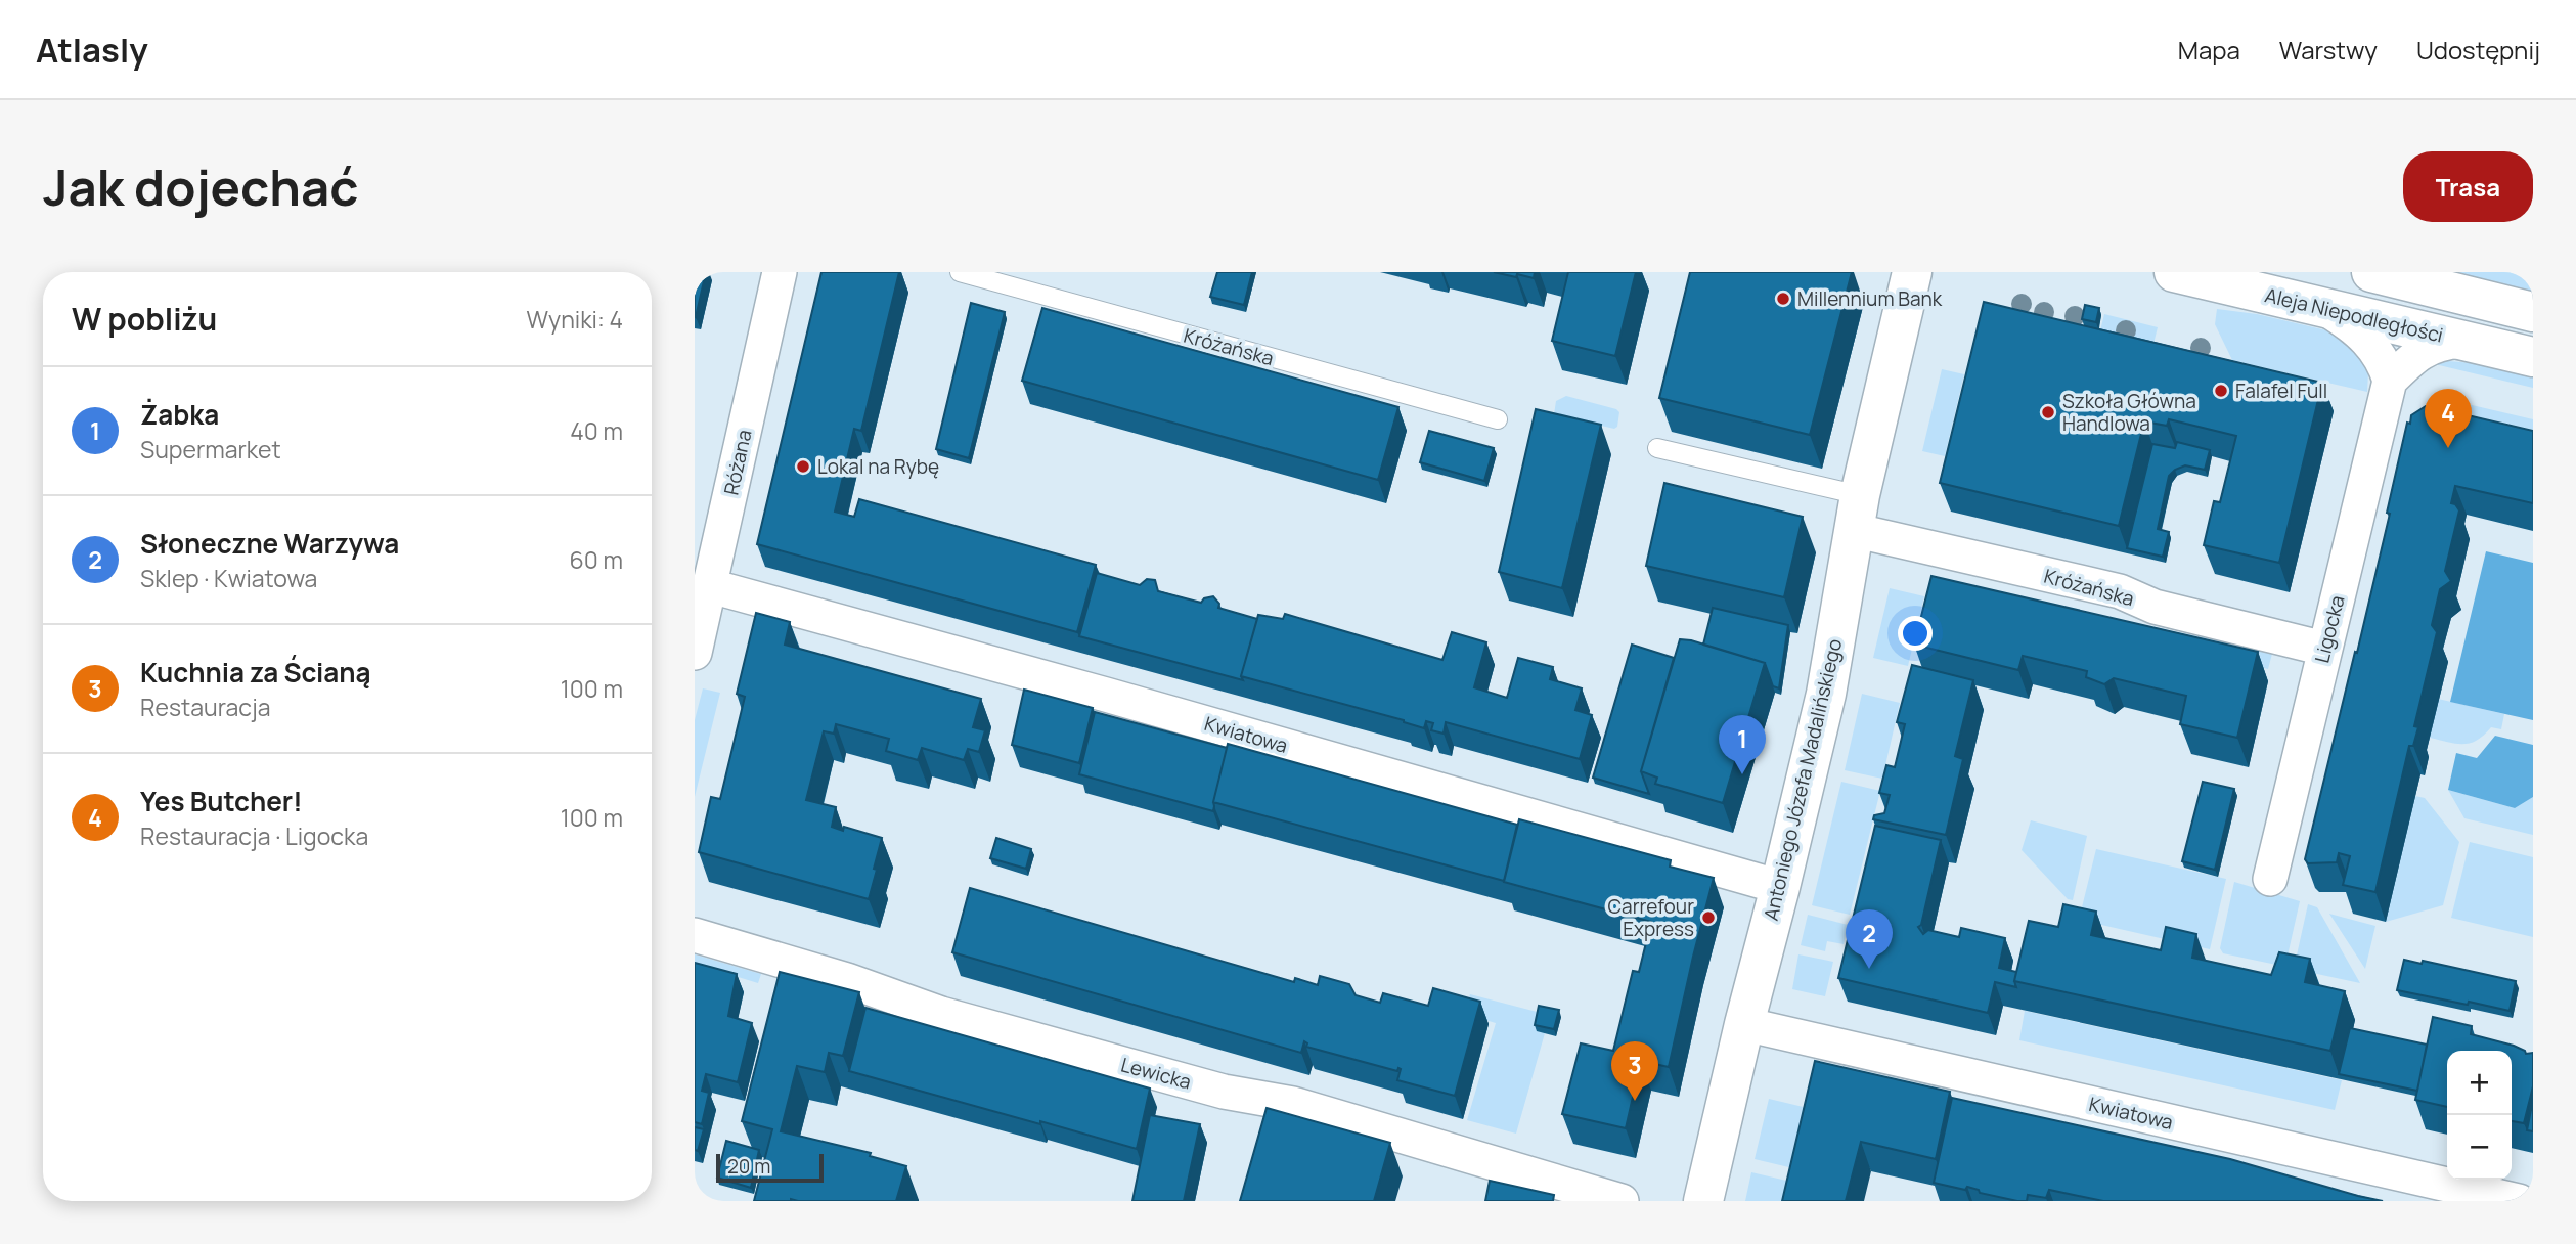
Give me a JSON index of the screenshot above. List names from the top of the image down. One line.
{"streets":{"street":["Aleja Niepodległości","Króżańska","Różana","Ligocka","Kwiatowa","Antoniego Józefa Madalińskiego","Lewicka"]},"crossings":[["Króżańska","Ligocka"],["Króżańska","Antoniego Józefa Madalińskiego"],["Różana","Kwiatowa"],["Kwiatowa","Antoniego Józefa Madalińskiego"]],"places":["Millennium Bank","Falafel Full","Szkoła Główna Handlowa","Lokal na Rybę","Carrefour Express"],"scale_bar":"20 m","page":{"header":"Atlasly","nav":["Mapa","Warstwy","Udostępnij"],"buttons":"Trasa","title":"Jak dojechać","heading":["W pobliżu","Wyniki: 4"],"list":[{"mark":"1","name":"Żabka","note":"Supermarket","value":"40 m"},{"mark":"2","name":"Słoneczne Warzywa","note":"Sklep · Kwiatowa","value":"60 m"},{"mark":"3","name":"Kuchnia za Ścianą","note":"Restauracja","value":"100 m"},{"mark":"4","name":"Yes Butcher!","note":"Restauracja · Ligocka","value":"100 m"}],"pins":["4","1","2","3"],"map_buttons":["+","−"],"scale":"20 m"}}
